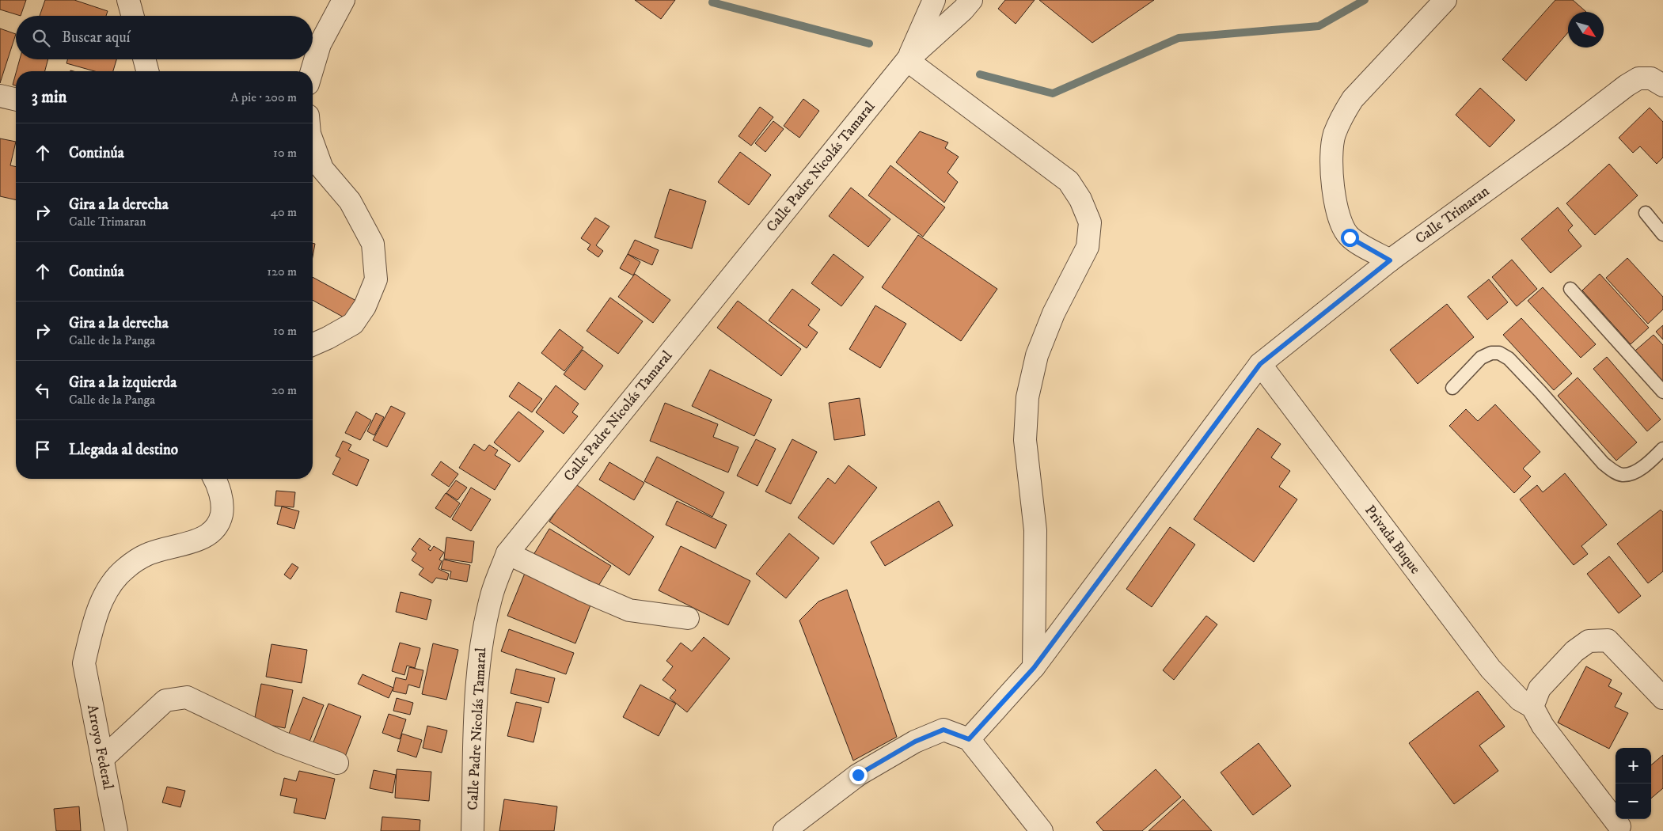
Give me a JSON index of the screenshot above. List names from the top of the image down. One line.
{"streets":{"street":["Calle Padre Nicolás Tamaral","Calle Trimaran","Privada Buque","Arroyo Federal"]},"crossings":[["Calle Trimaran","Privada Buque"]],"north":"bottom right","page":{"search":"Buscar aquí","heading":["3 min","A pie · 200 m"],"list":[["Continúa","10 m"],["Gira a la derecha","Calle Trimaran","40 m"],["Continúa","120 m"],["Gira a la derecha","Calle de la Panga","10 m"],["Gira a la izquierda","Calle de la Panga","20 m"],"Llegada al destino"],"map_buttons":["+","−"]}}
